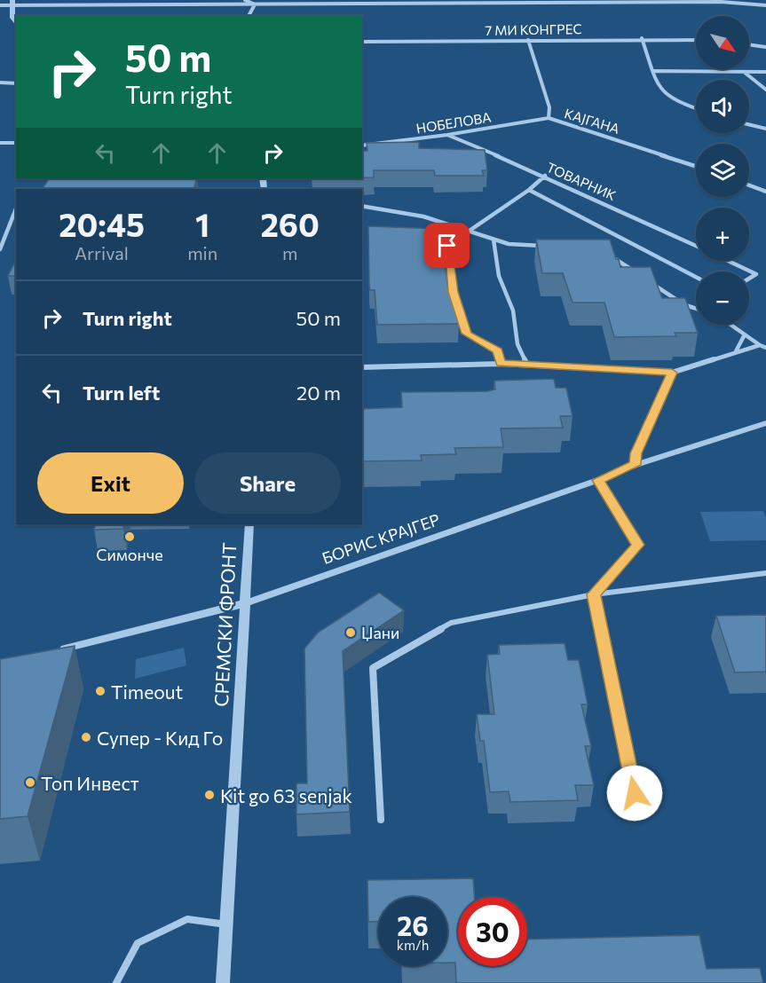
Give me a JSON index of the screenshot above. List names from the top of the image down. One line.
{"streets":{"street":["7 МИ КОНГРЕС","КАЈГАНА","НОБЕЛОВА","ТОВАРНИК","БОРИС КРАЈГЕР","СРЕМСКИ ФРОНТ"]},"crossings":[["7 МИ КОНГРЕС","КАЈГАНА"],["КАЈГАНА","НОБЕЛОВА"],["НОБЕЛОВА","ТОВАРНИК"],["БОРИС КРАЈГЕР","СРЕМСКИ ФРОНТ"]],"places":["Симонче","Џани","Timeout","Супер - Кид Го","Топ Инвест","Kit go 63 senjak"],"north":"bottom right","page":{"map_buttons":["+","−"],"turn":["50 m","Turn right"],"eta":["20:45","Arrival","1","min","260","m"],"list":[{"name":"Turn right","value":"50 m"},{"name":"Turn left","value":"20 m"}],"buttons":["Exit","Share"],"speed":"26 km/h","limit":"30"}}
